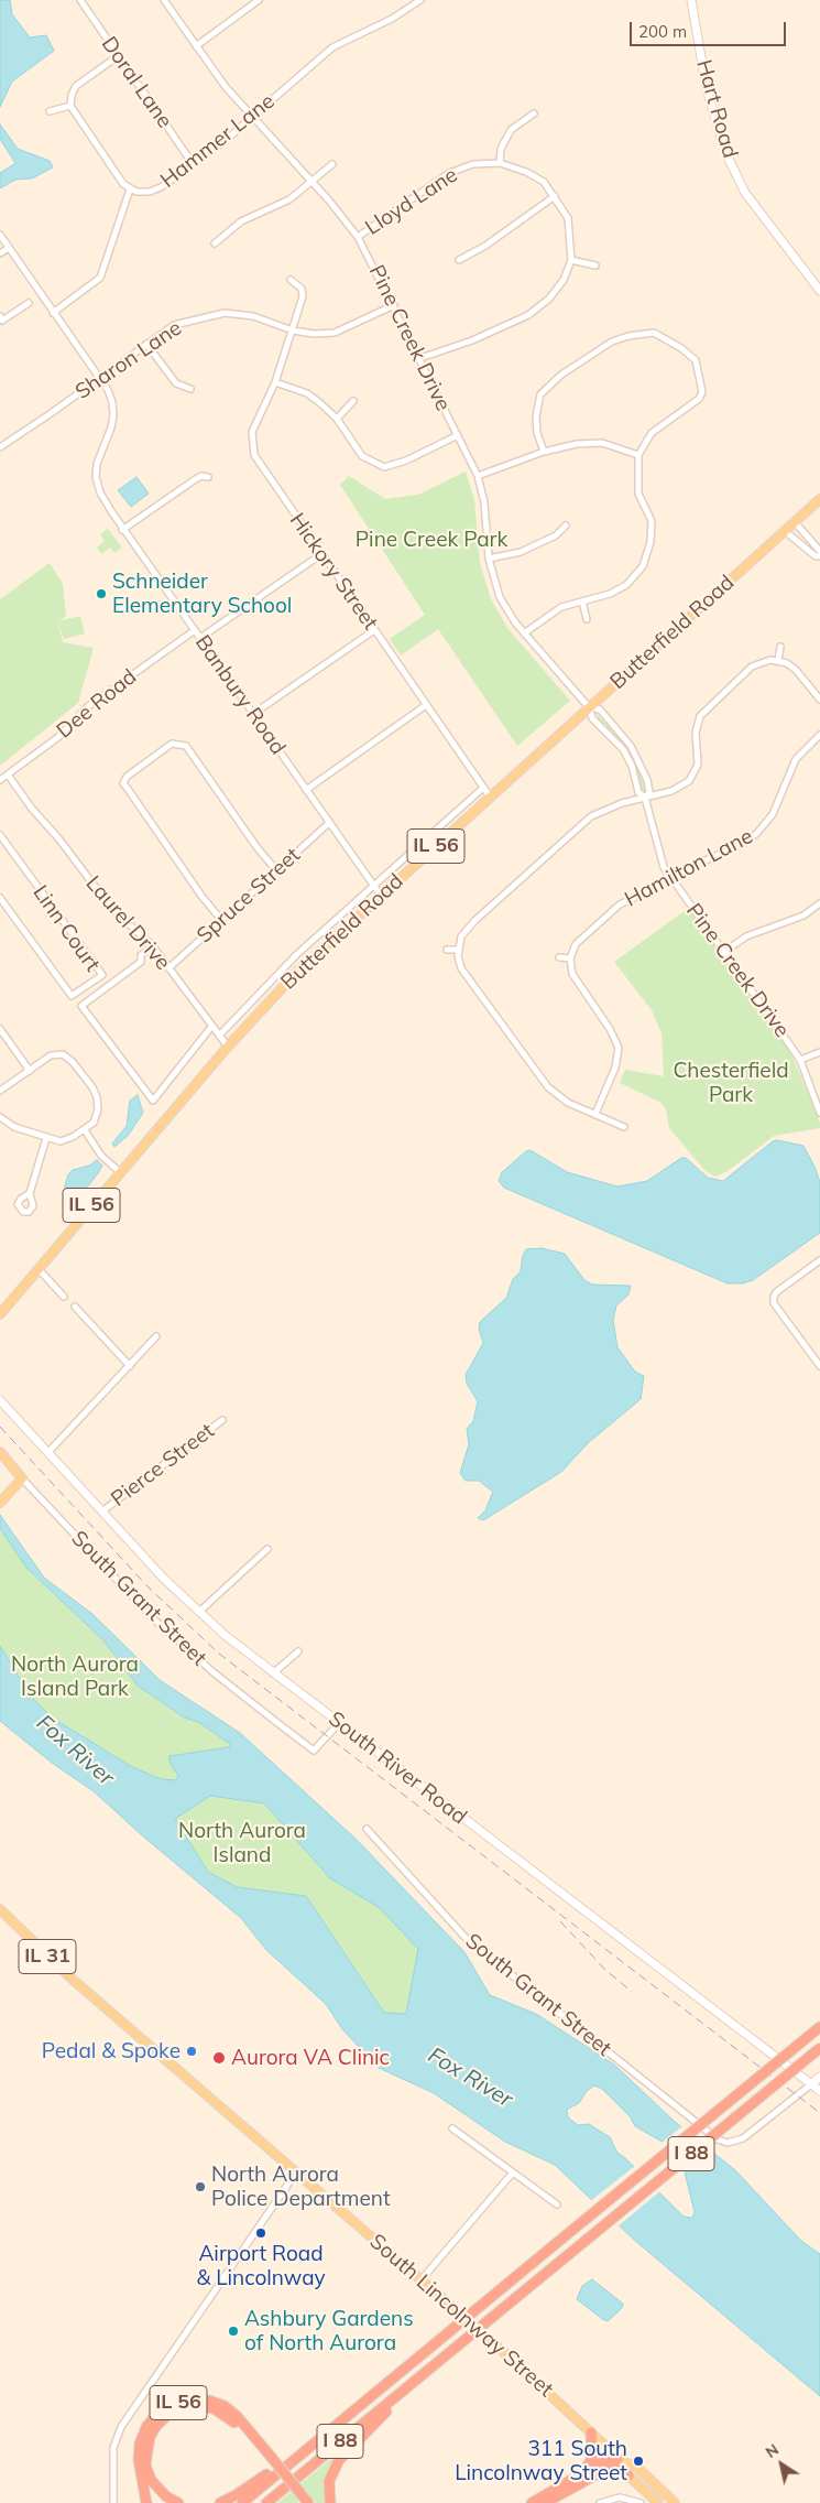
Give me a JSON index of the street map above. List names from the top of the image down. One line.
{"streets":{"highway":["IL 56","I 88"],"main road":["Hart Road","Butterfield Road","South River Road","IL 31","South Lincolnway Street"],"street":["Doral Lane","Hammer Lane","Lloyd Lane","Pine Creek Drive","Sharon Lane","Hickory Street","Banbury Road","Dee Road","Hamilton Lane","Spruce Street","Laurel Drive","Linn Court","Pierce Street","South Grant Street"]},"crossings":[["Doral Lane","Hammer Lane"],["Hammer Lane","Pine Creek Drive"],["Lloyd Lane","Pine Creek Drive"],["Pine Creek Drive","Sharon Lane"],["Pine Creek Drive","Butterfield Road"],["Pine Creek Drive","Hamilton Lane"],["Sharon Lane","Hickory Street"],["Sharon Lane","Banbury Road"],["Hickory Street","Butterfield Road"],["Butterfield Road","Banbury Road"],["Butterfield Road","Laurel Drive"],["Banbury Road","Dee Road"],["Banbury Road","Spruce Street"],["Dee Road","Laurel Drive"],["Spruce Street","Laurel Drive"],["Pierce Street","South River Road"],["South Grant Street","South River Road"]],"water":["Fox River"],"parks":["Pine Creek Park","Chesterfield Park","North Aurora Island Park","North Aurora Island"],"places":["Schneider Elementary School","Pedal & Spoke","Aurora VA Clinic","North Aurora Police Department","Airport Road & Lincolnway","Ashbury Gardens of North Aurora","311 South Lincolnway Street"],"scale_bar":"200 m","north":"top left"}
